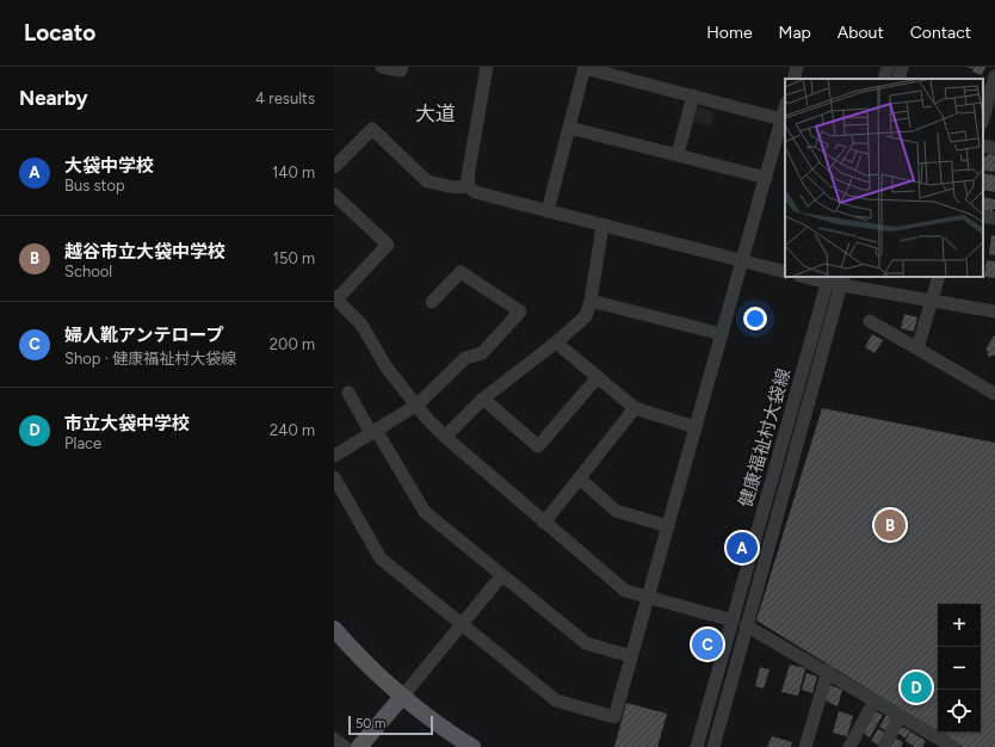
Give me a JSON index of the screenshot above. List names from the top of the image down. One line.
{"streets":{"street":["健康福祉村大袋線"]},"districts":["大道"],"scale_bar":"50 m","page":{"header":"Locato","nav":["Home","Map","About","Contact"],"heading":["Nearby","4 results"],"list":[{"mark":"A","name":"大袋中学校","note":"Bus stop","value":"140 m"},{"mark":"B","name":"越谷市立大袋中学校","note":"School","value":"150 m"},{"mark":"C","name":"婦人靴アンテロープ","note":"Shop · 健康福祉村大袋線","value":"200 m"},{"mark":"D","name":"市立大袋中学校","note":"Place","value":"240 m"}],"pins":["B","A","C","D"],"map_buttons":["+","−"],"scale":"50 m"}}
